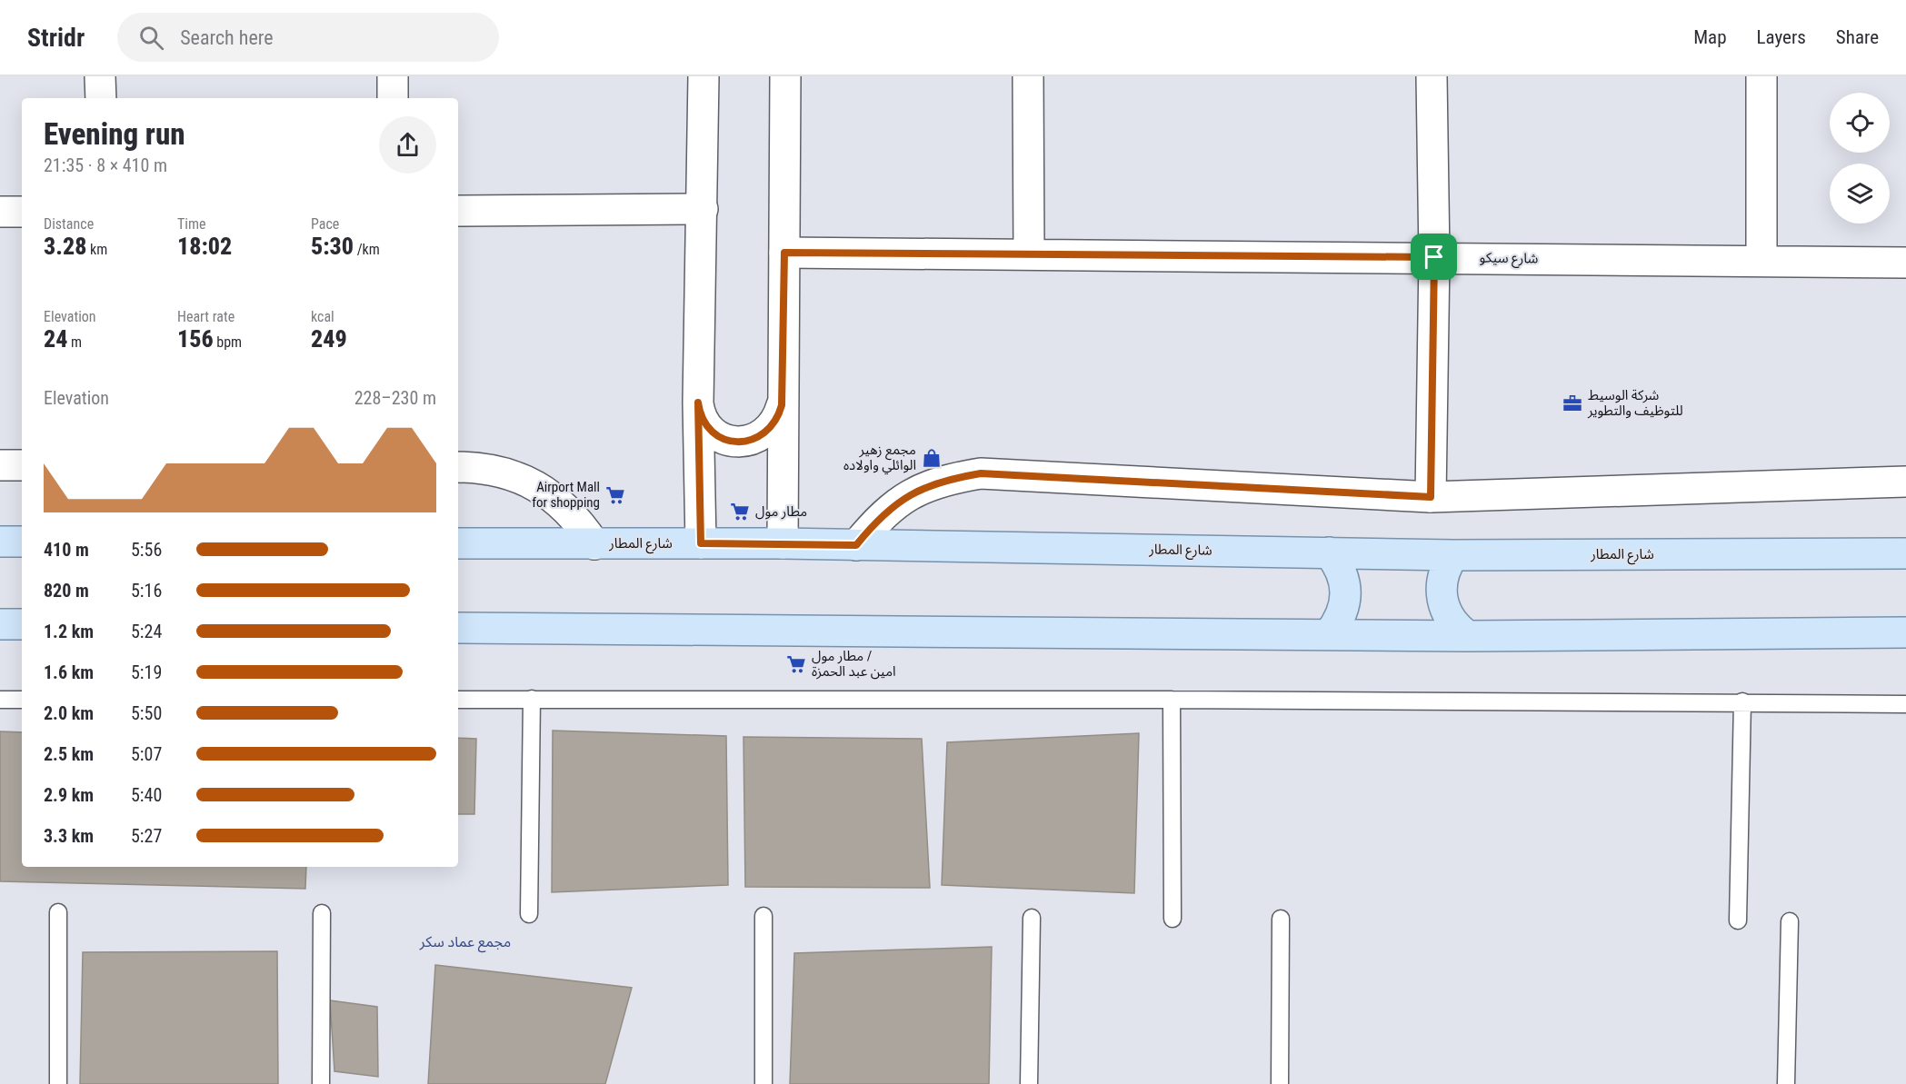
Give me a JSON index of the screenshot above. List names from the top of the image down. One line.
{"streets":{"main road":["شارع المطار"],"street":["شارع سيكو"]},"districts":["مجمع عماد سكر"],"places":{"office":["شركة الوسيط للتوظيف والتطوير"],"shop":["مجمع زهير الوائلي واولاده"],"supermarket":["Airport Mall for shopping","مطار مول","مطار مول / امين عبد الحمزة"]},"page":{"header":"Stridr","search":"Search here","nav":["Map","Layers","Share"],"heading":["Evening run","21:35 · 8 × 410 m"],"stats":[["Distance","3.28 km"],["Time","18:02"],["Pace","5:30 /km"],["Elevation","24 m"],["Heart rate","156 bpm"],["kcal","249"]],"chart":["Elevation","228–230 m"],"list":[{"name":"410 m","note":"5:56"},{"name":"820 m","note":"5:16"},{"name":"1.2 km","note":"5:24"},{"name":"1.6 km","note":"5:19"},{"name":"2.0 km","note":"5:50"},{"name":"2.5 km","note":"5:07"},{"name":"2.9 km","note":"5:40"},{"name":"3.3 km","note":"5:27"}]}}
